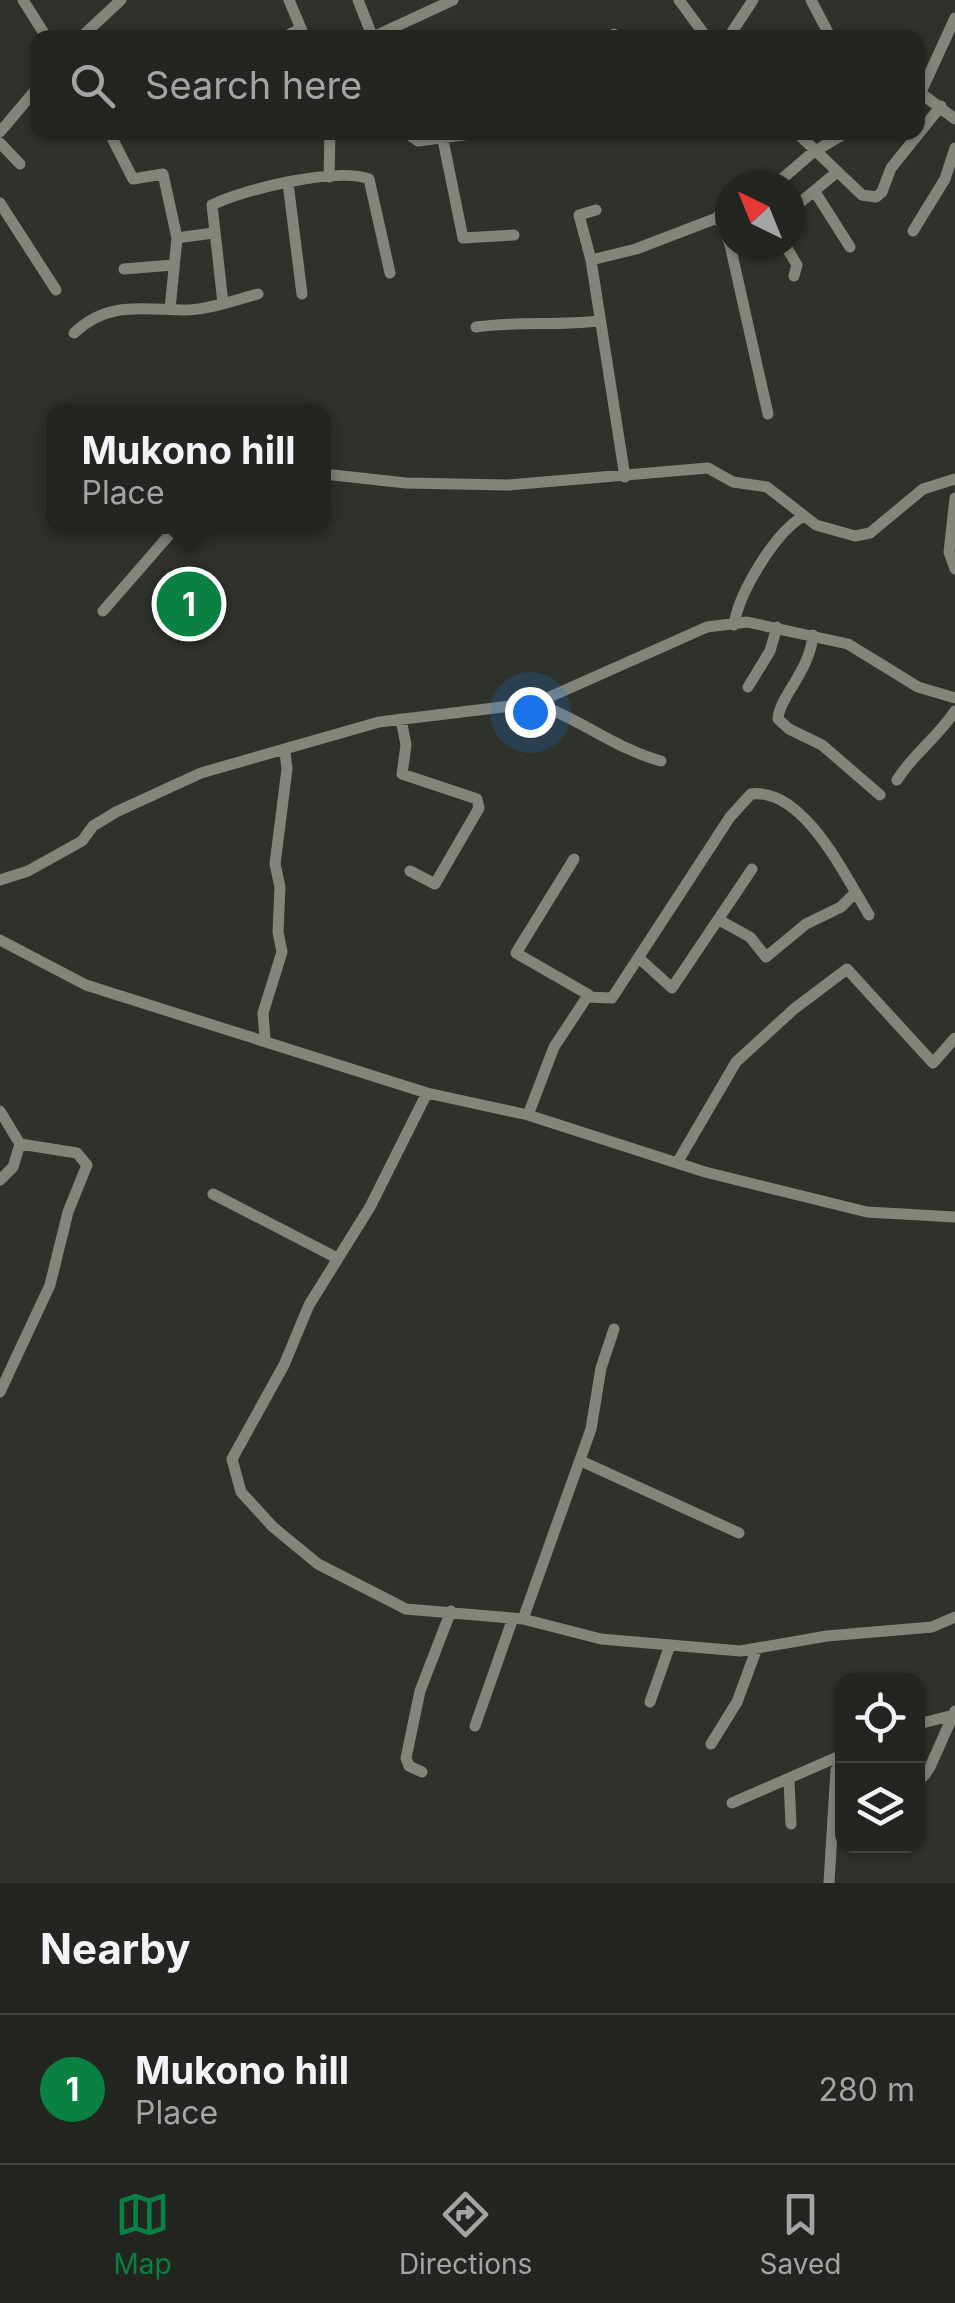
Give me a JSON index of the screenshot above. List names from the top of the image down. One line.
{"north":"top left","page":{"search":"Search here","popup":["Mukono hill","Place"],"pins":"1","heading":"Nearby","list":[{"mark":"1","name":"Mukono hill","note":"Place","value":"280 m"}],"nav":["Map","Directions","Saved"]}}
